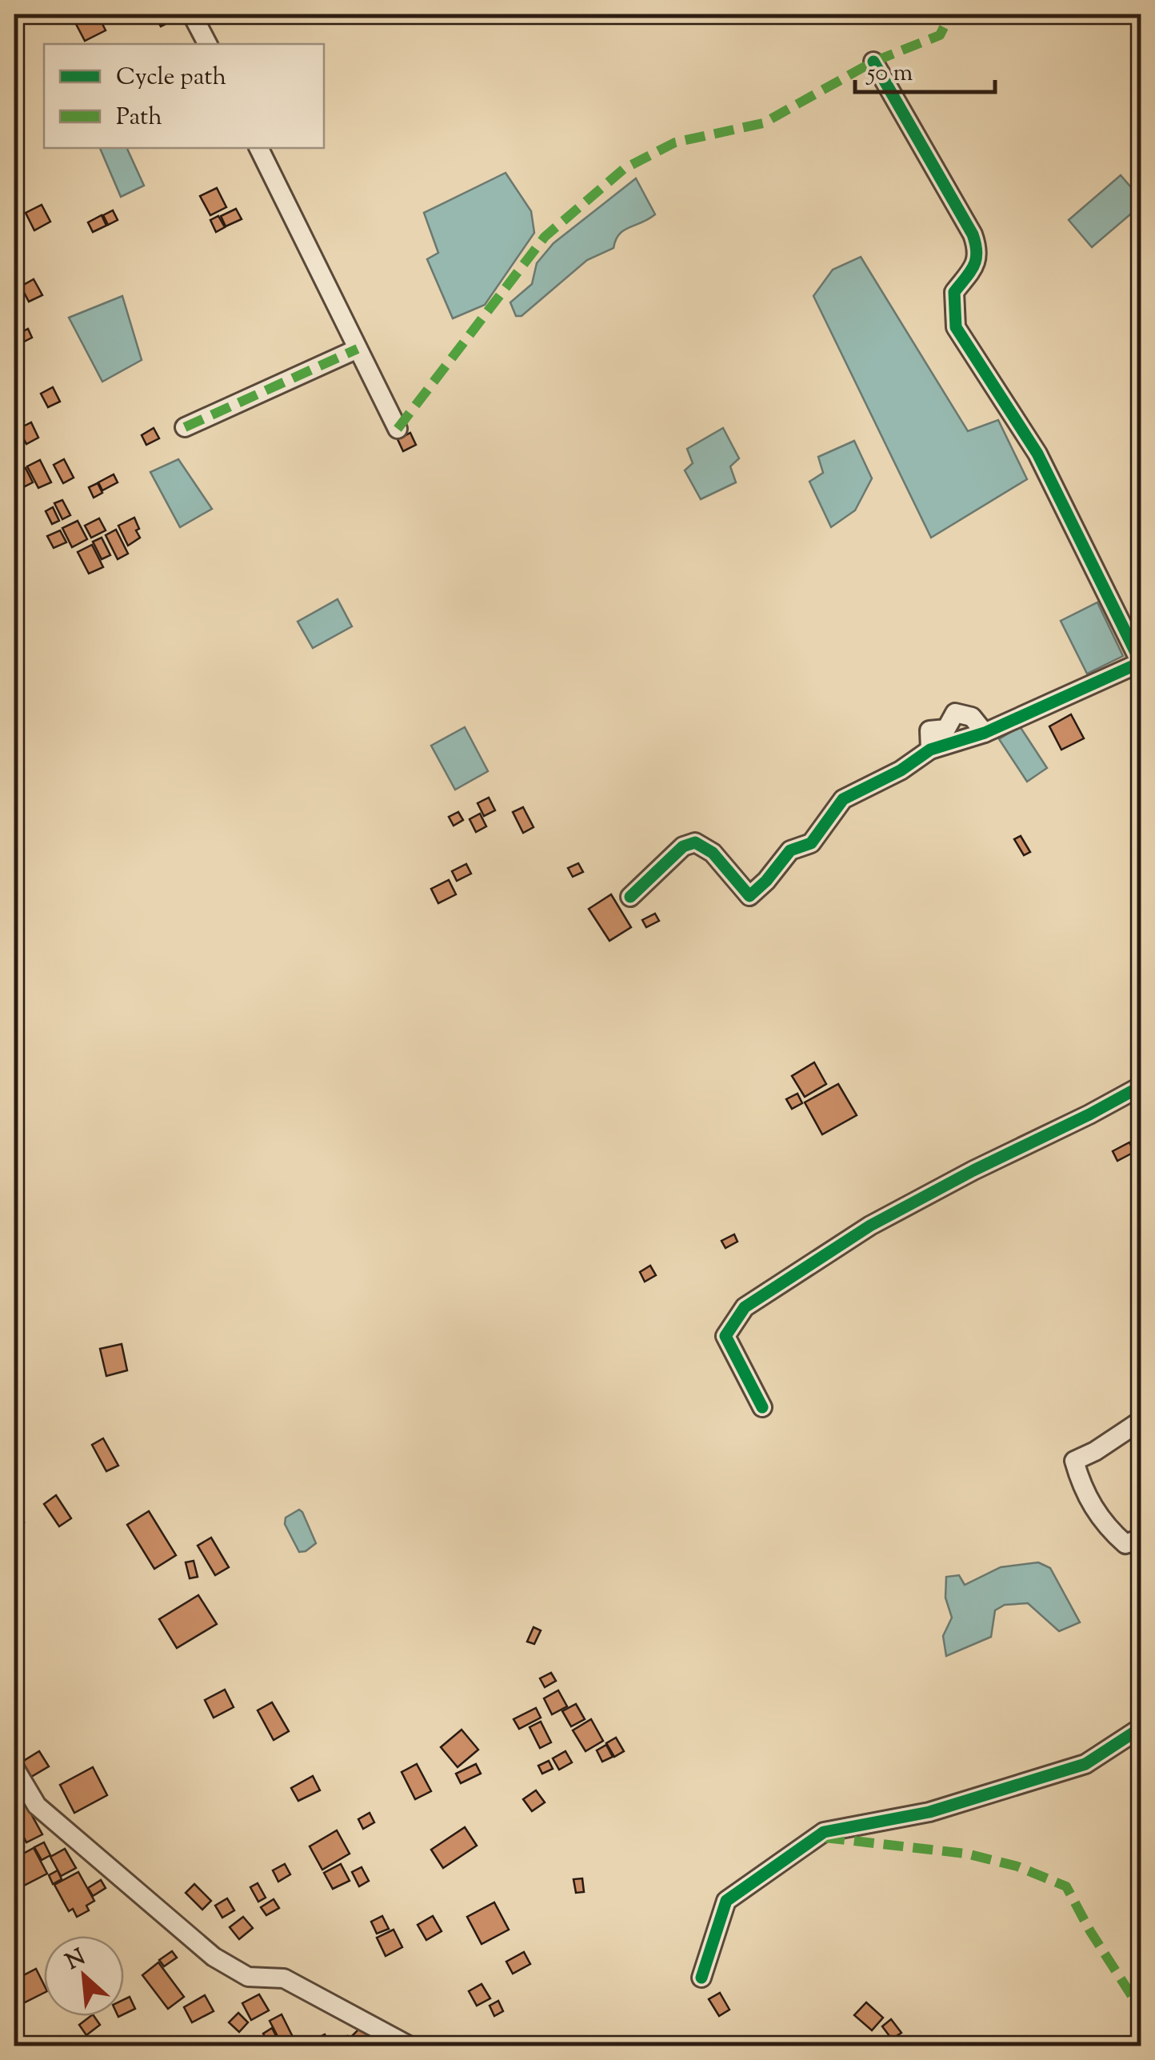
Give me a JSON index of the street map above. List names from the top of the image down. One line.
{"legend":["Cycle path","Path"],"scale_bar":"50 m","north":"top left"}
